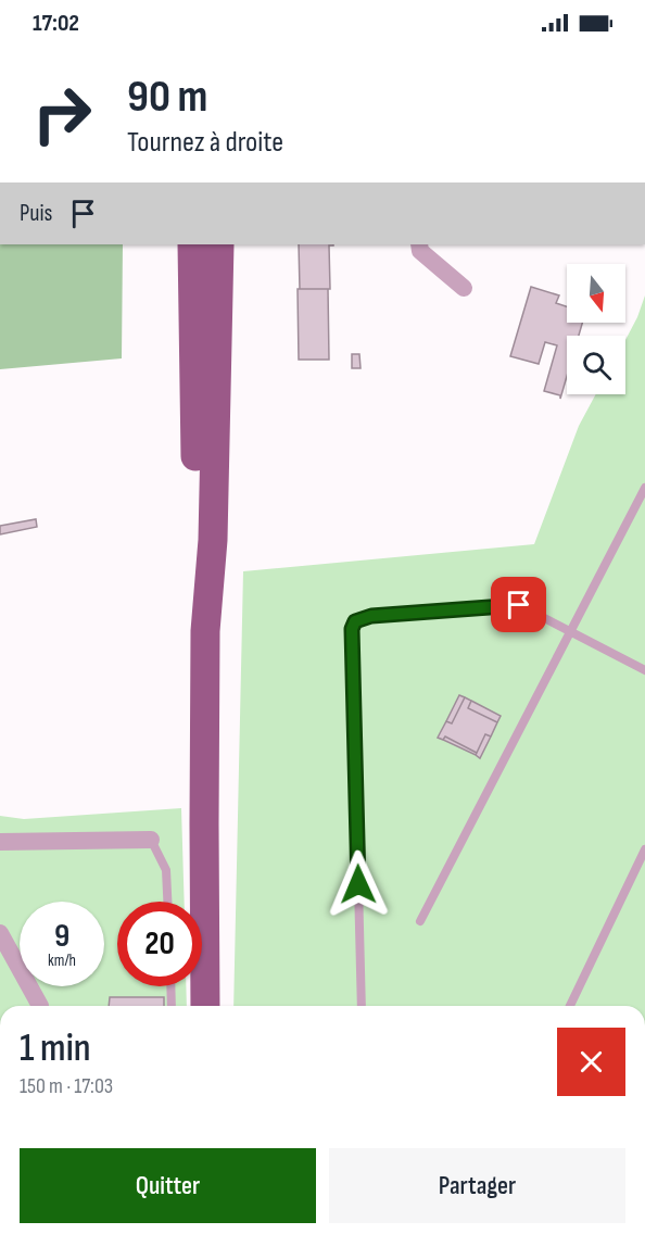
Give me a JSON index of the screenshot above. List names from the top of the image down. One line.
{"north":"bottom","page":{"status":"17:02","turn":["90 m","Tournez à droite"],"then":"Puis","speed":"9 km/h","limit":"20","heading":["1 min","150 m · 17:03"],"buttons":["Quitter","Partager"]}}
